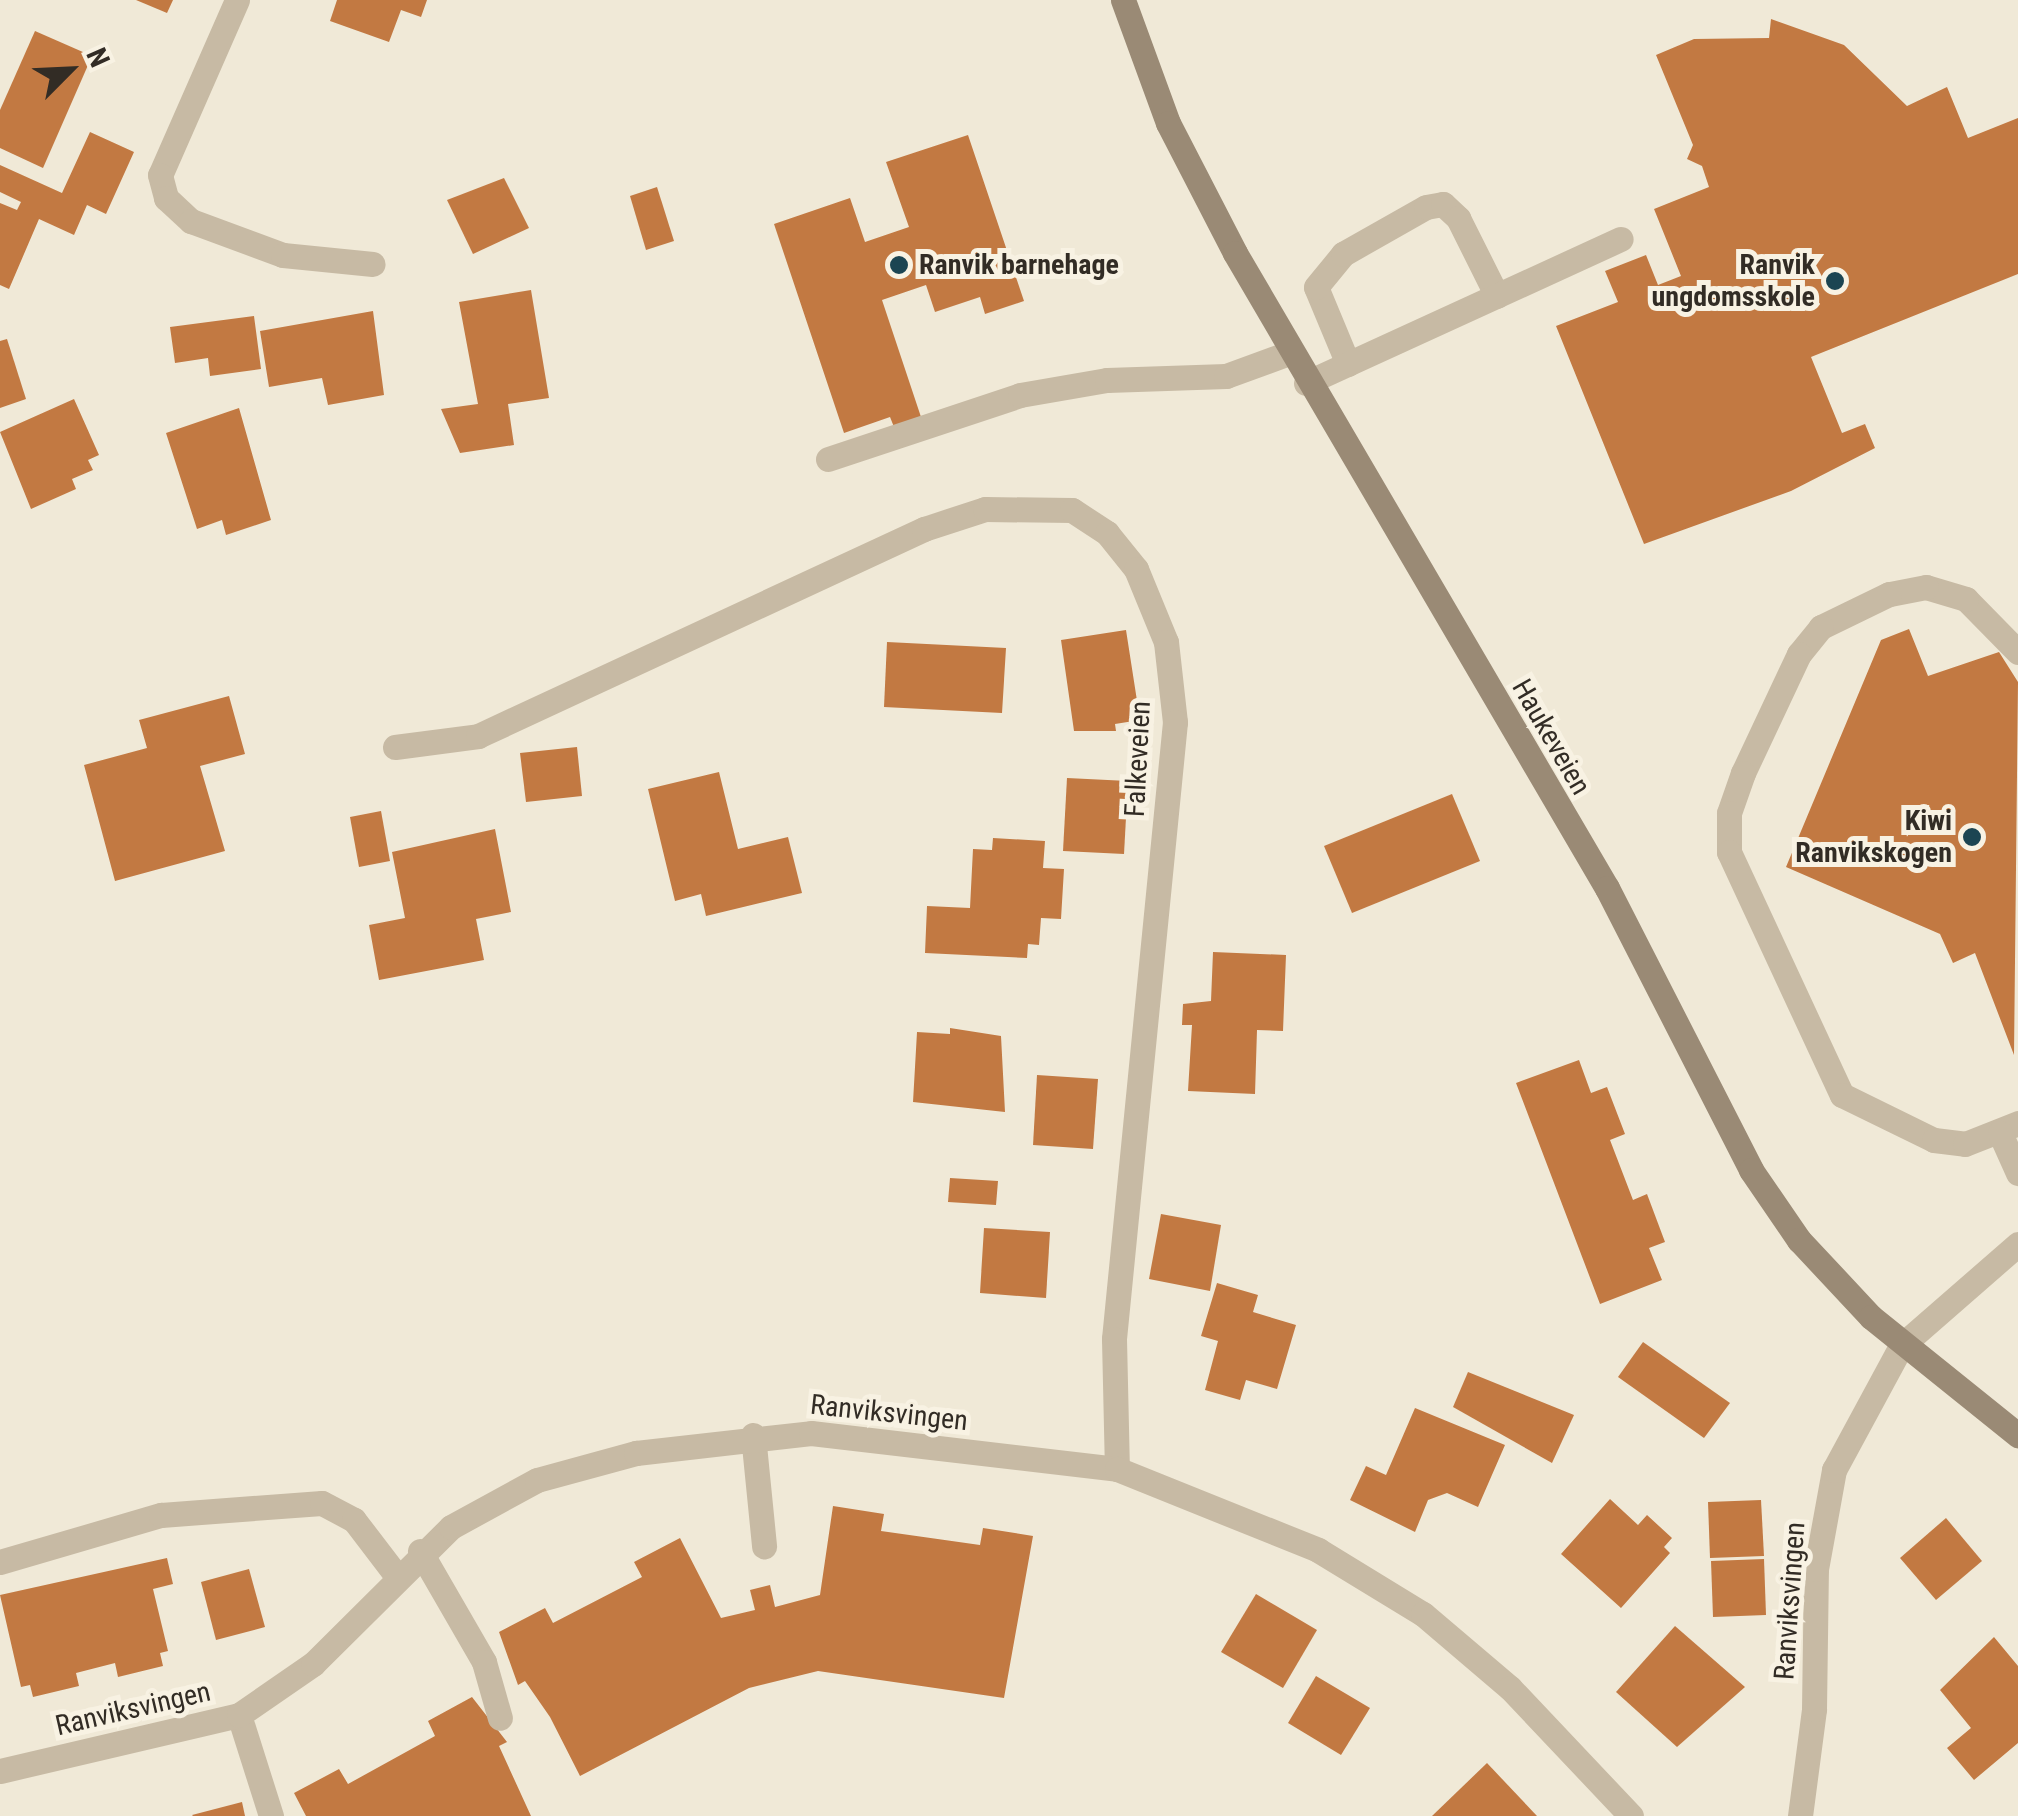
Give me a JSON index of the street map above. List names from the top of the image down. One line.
{"streets":{"street":["Haukeveien","Falkeveien","Ranviksvingen"]},"crossings":[["Haukeveien","Ranviksvingen"],["Falkeveien","Ranviksvingen"]],"places":["Ranvik barnehage","Ranvik ungdomsskole","Kiwi Ranvikskogen"],"north":"top right"}
